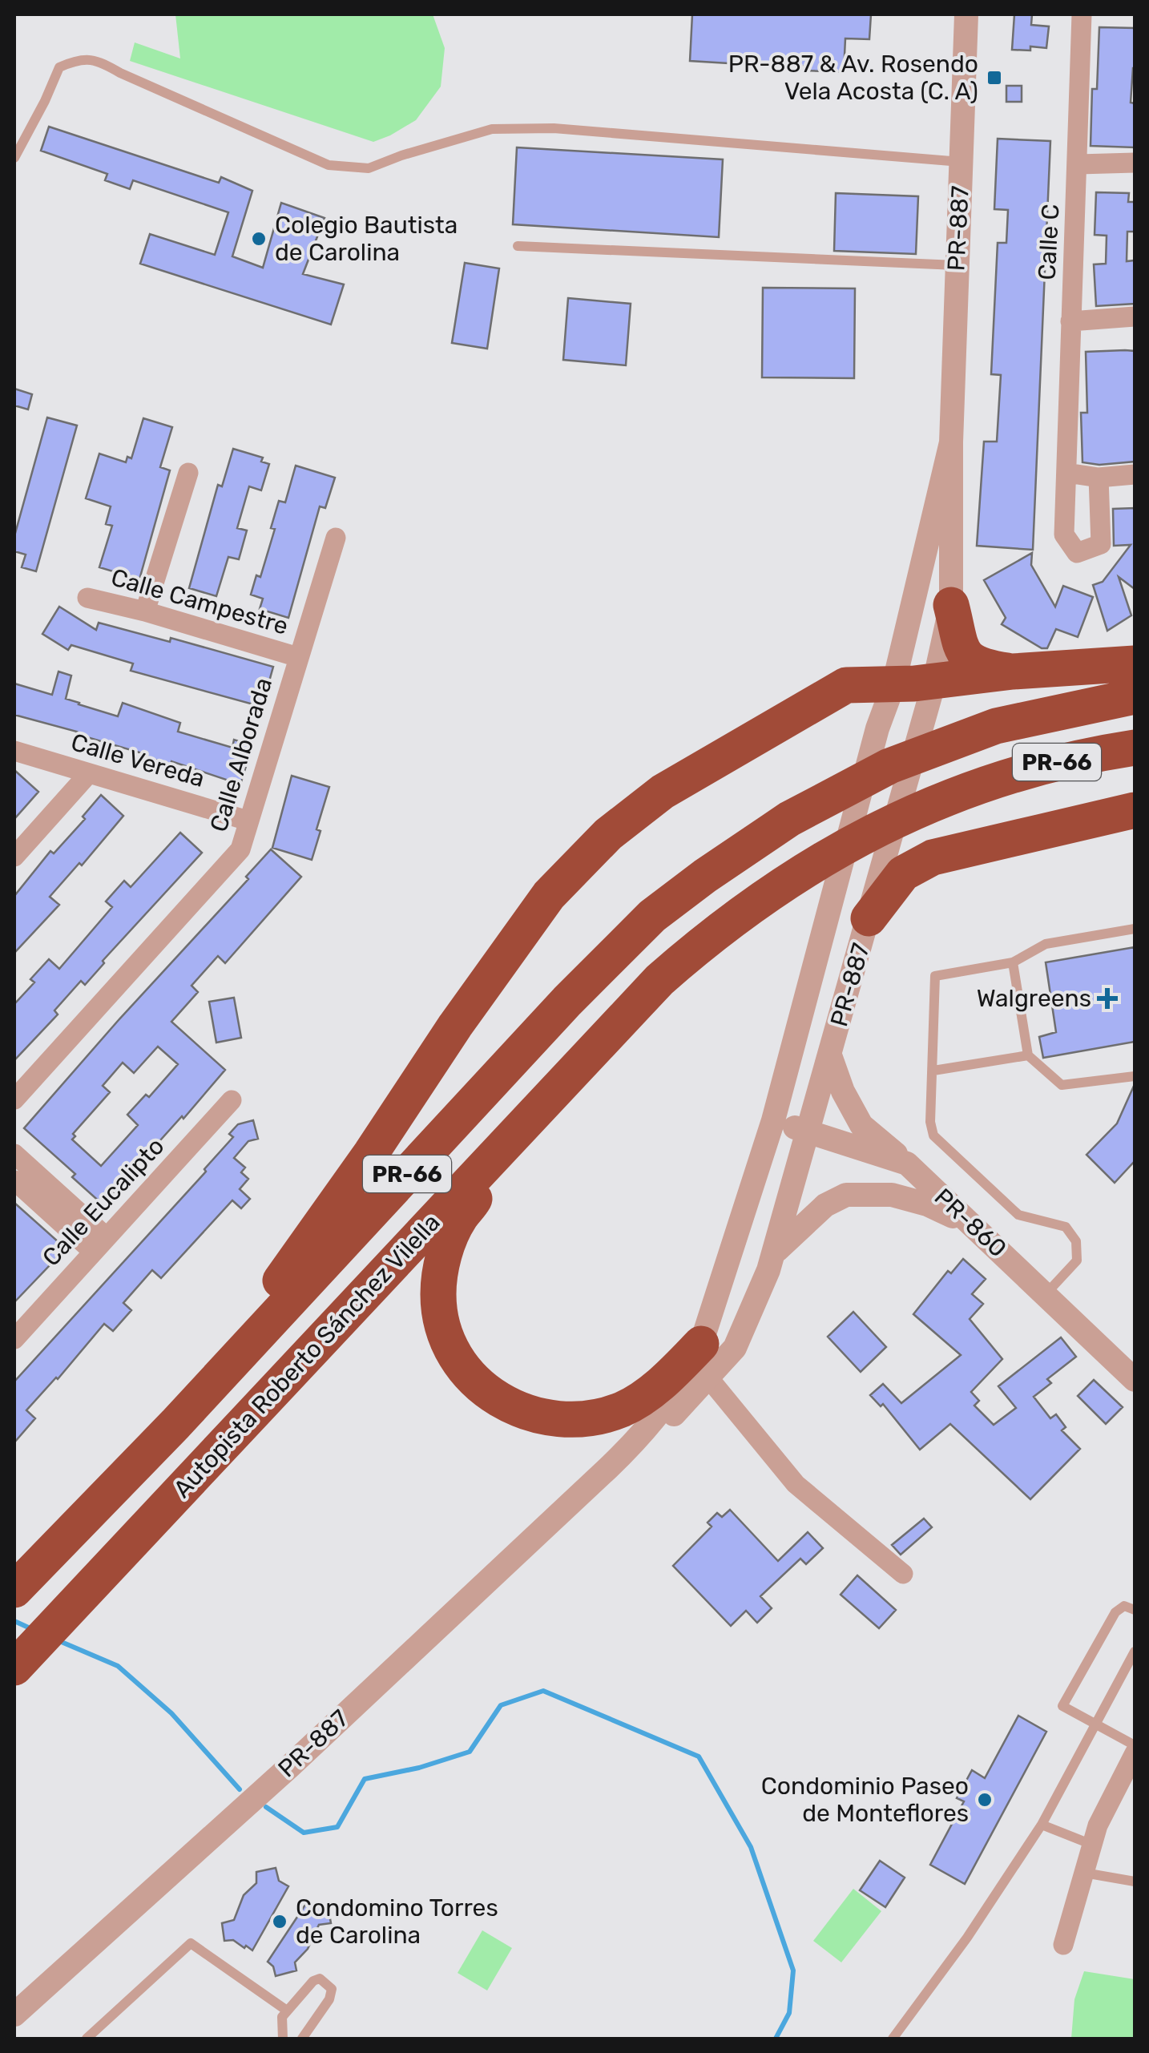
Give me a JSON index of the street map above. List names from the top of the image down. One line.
{"streets":{"highway":["PR-66","Autopista Roberto Sánchez Vilella"],"street":["PR-887","Calle C","Calle Campestre","Calle Alborada","Calle Vereda","Calle Eucalipto","PR-860"]},"crossings":[["PR-887","PR-860"],["Calle Campestre","Calle Alborada"],["Calle Alborada","Calle Vereda"]],"places":{"transit":["PR-887 & Av. Rosendo Vela Acosta (C. A)"],"other":["Colegio Bautista de Carolina","Condominio Paseo de Monteflores","Condomino Torres de Carolina"],"health":["Walgreens"]}}
